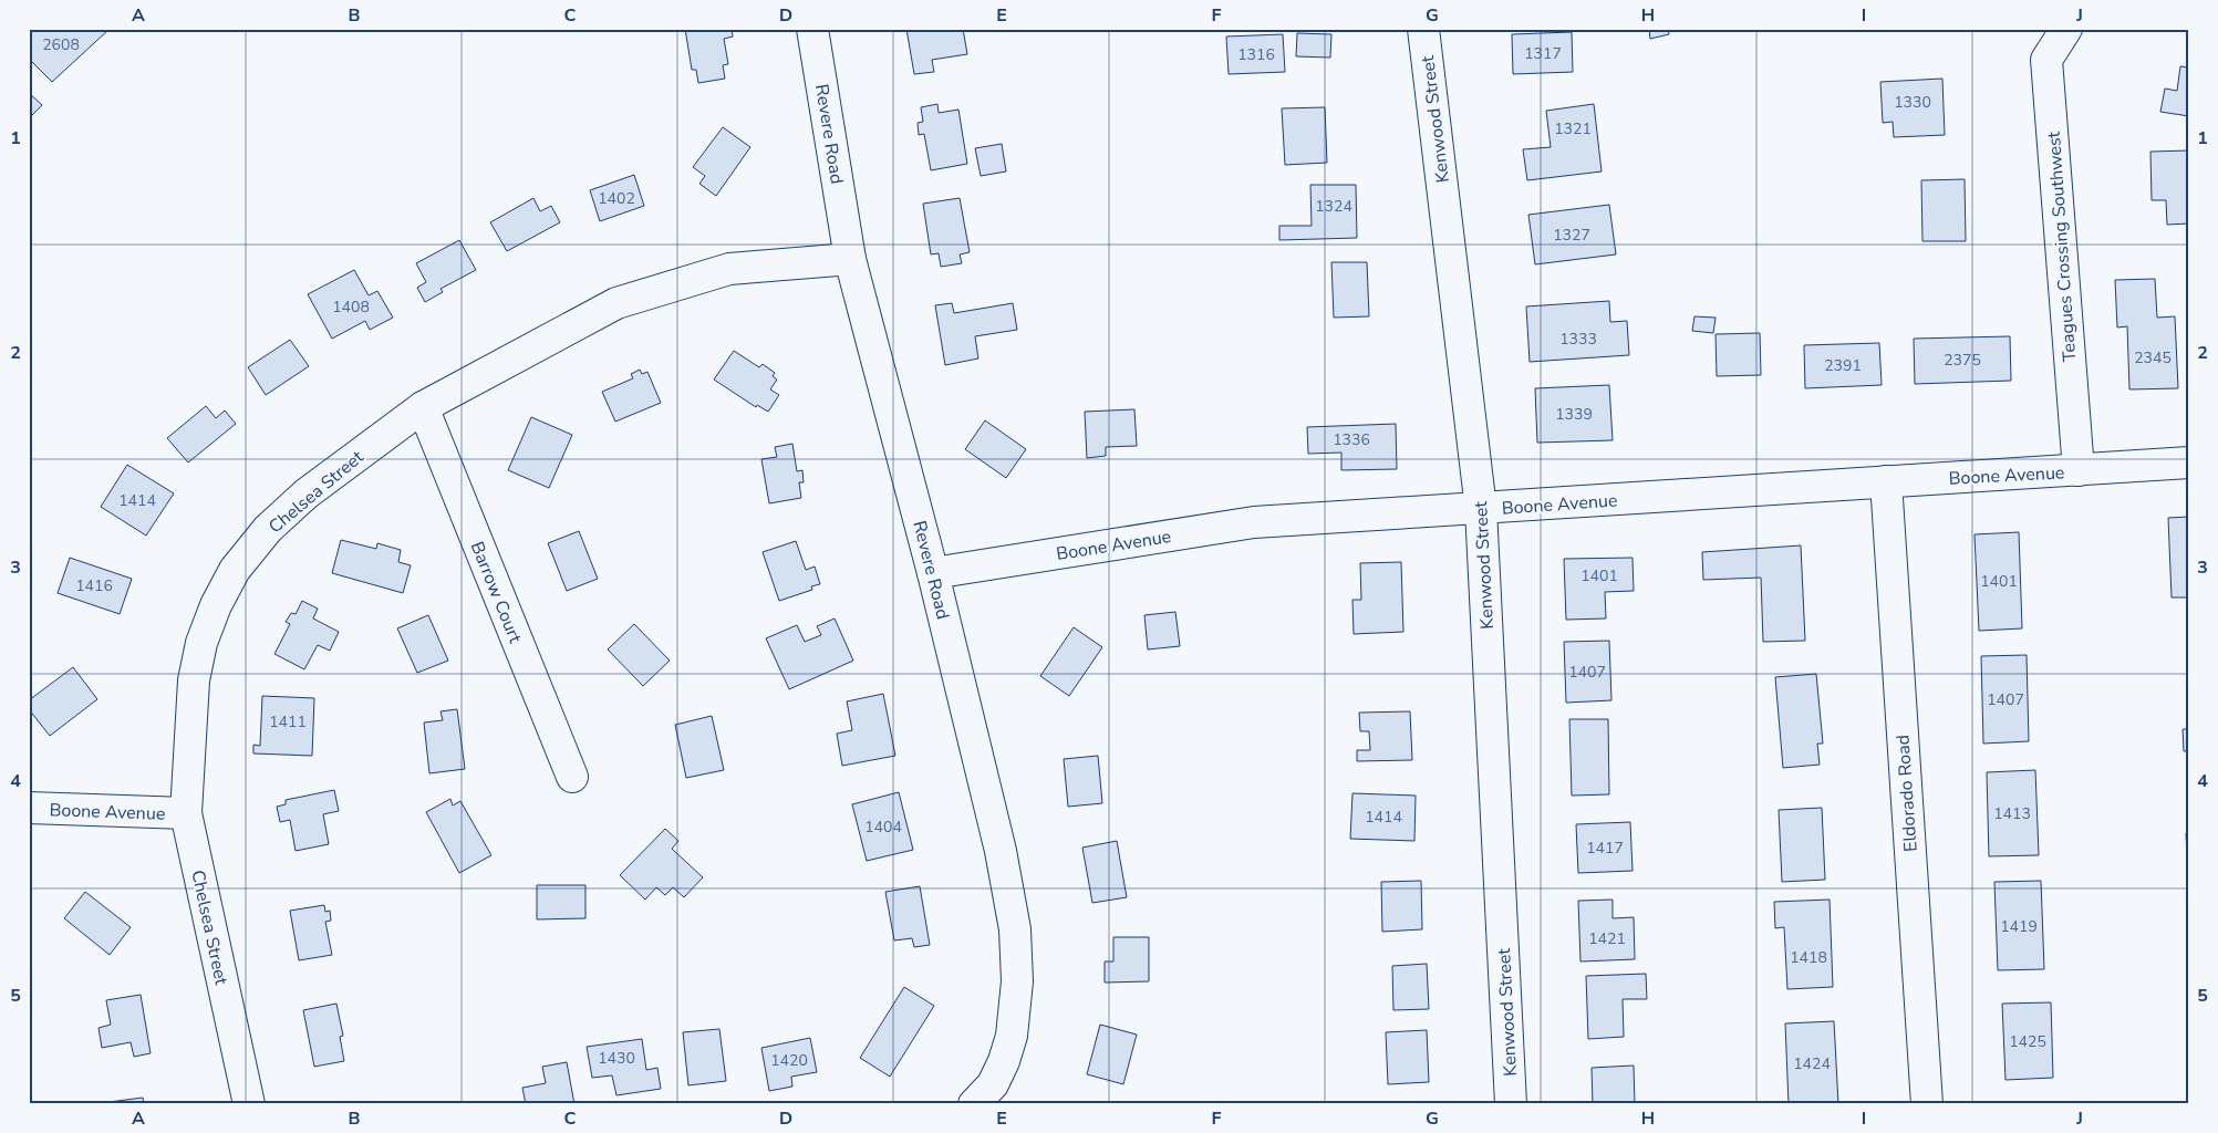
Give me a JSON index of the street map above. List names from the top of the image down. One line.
{"streets":{"street":["Kenwood Street","Revere Road","Teagues Crossing Southwest","Boone Avenue","Chelsea Street","Barrow Court","Eldorado Road"]},"crossings":[["Kenwood Street","Boone Avenue"],["Revere Road","Boone Avenue"],["Revere Road","Chelsea Street"],["Teagues Crossing Southwest","Boone Avenue"],["Boone Avenue","Chelsea Street"],["Boone Avenue","Eldorado Road"],["Chelsea Street","Barrow Court"]],"house_numbers":["2608","1317","1316","1330","1321","1402","1324","1327","1408","1333","2345","2375","2391","1339","1336","1414","1401","1401","1416","1407","1407","1411","1413","1414","1404","1417","1419","1421","1418","1425","1430","1420","1424"],"grid":{"columns":["A","B","C","D","E","F","G","H","I","J"],"rows":["1","2","3","4","5"]}}
